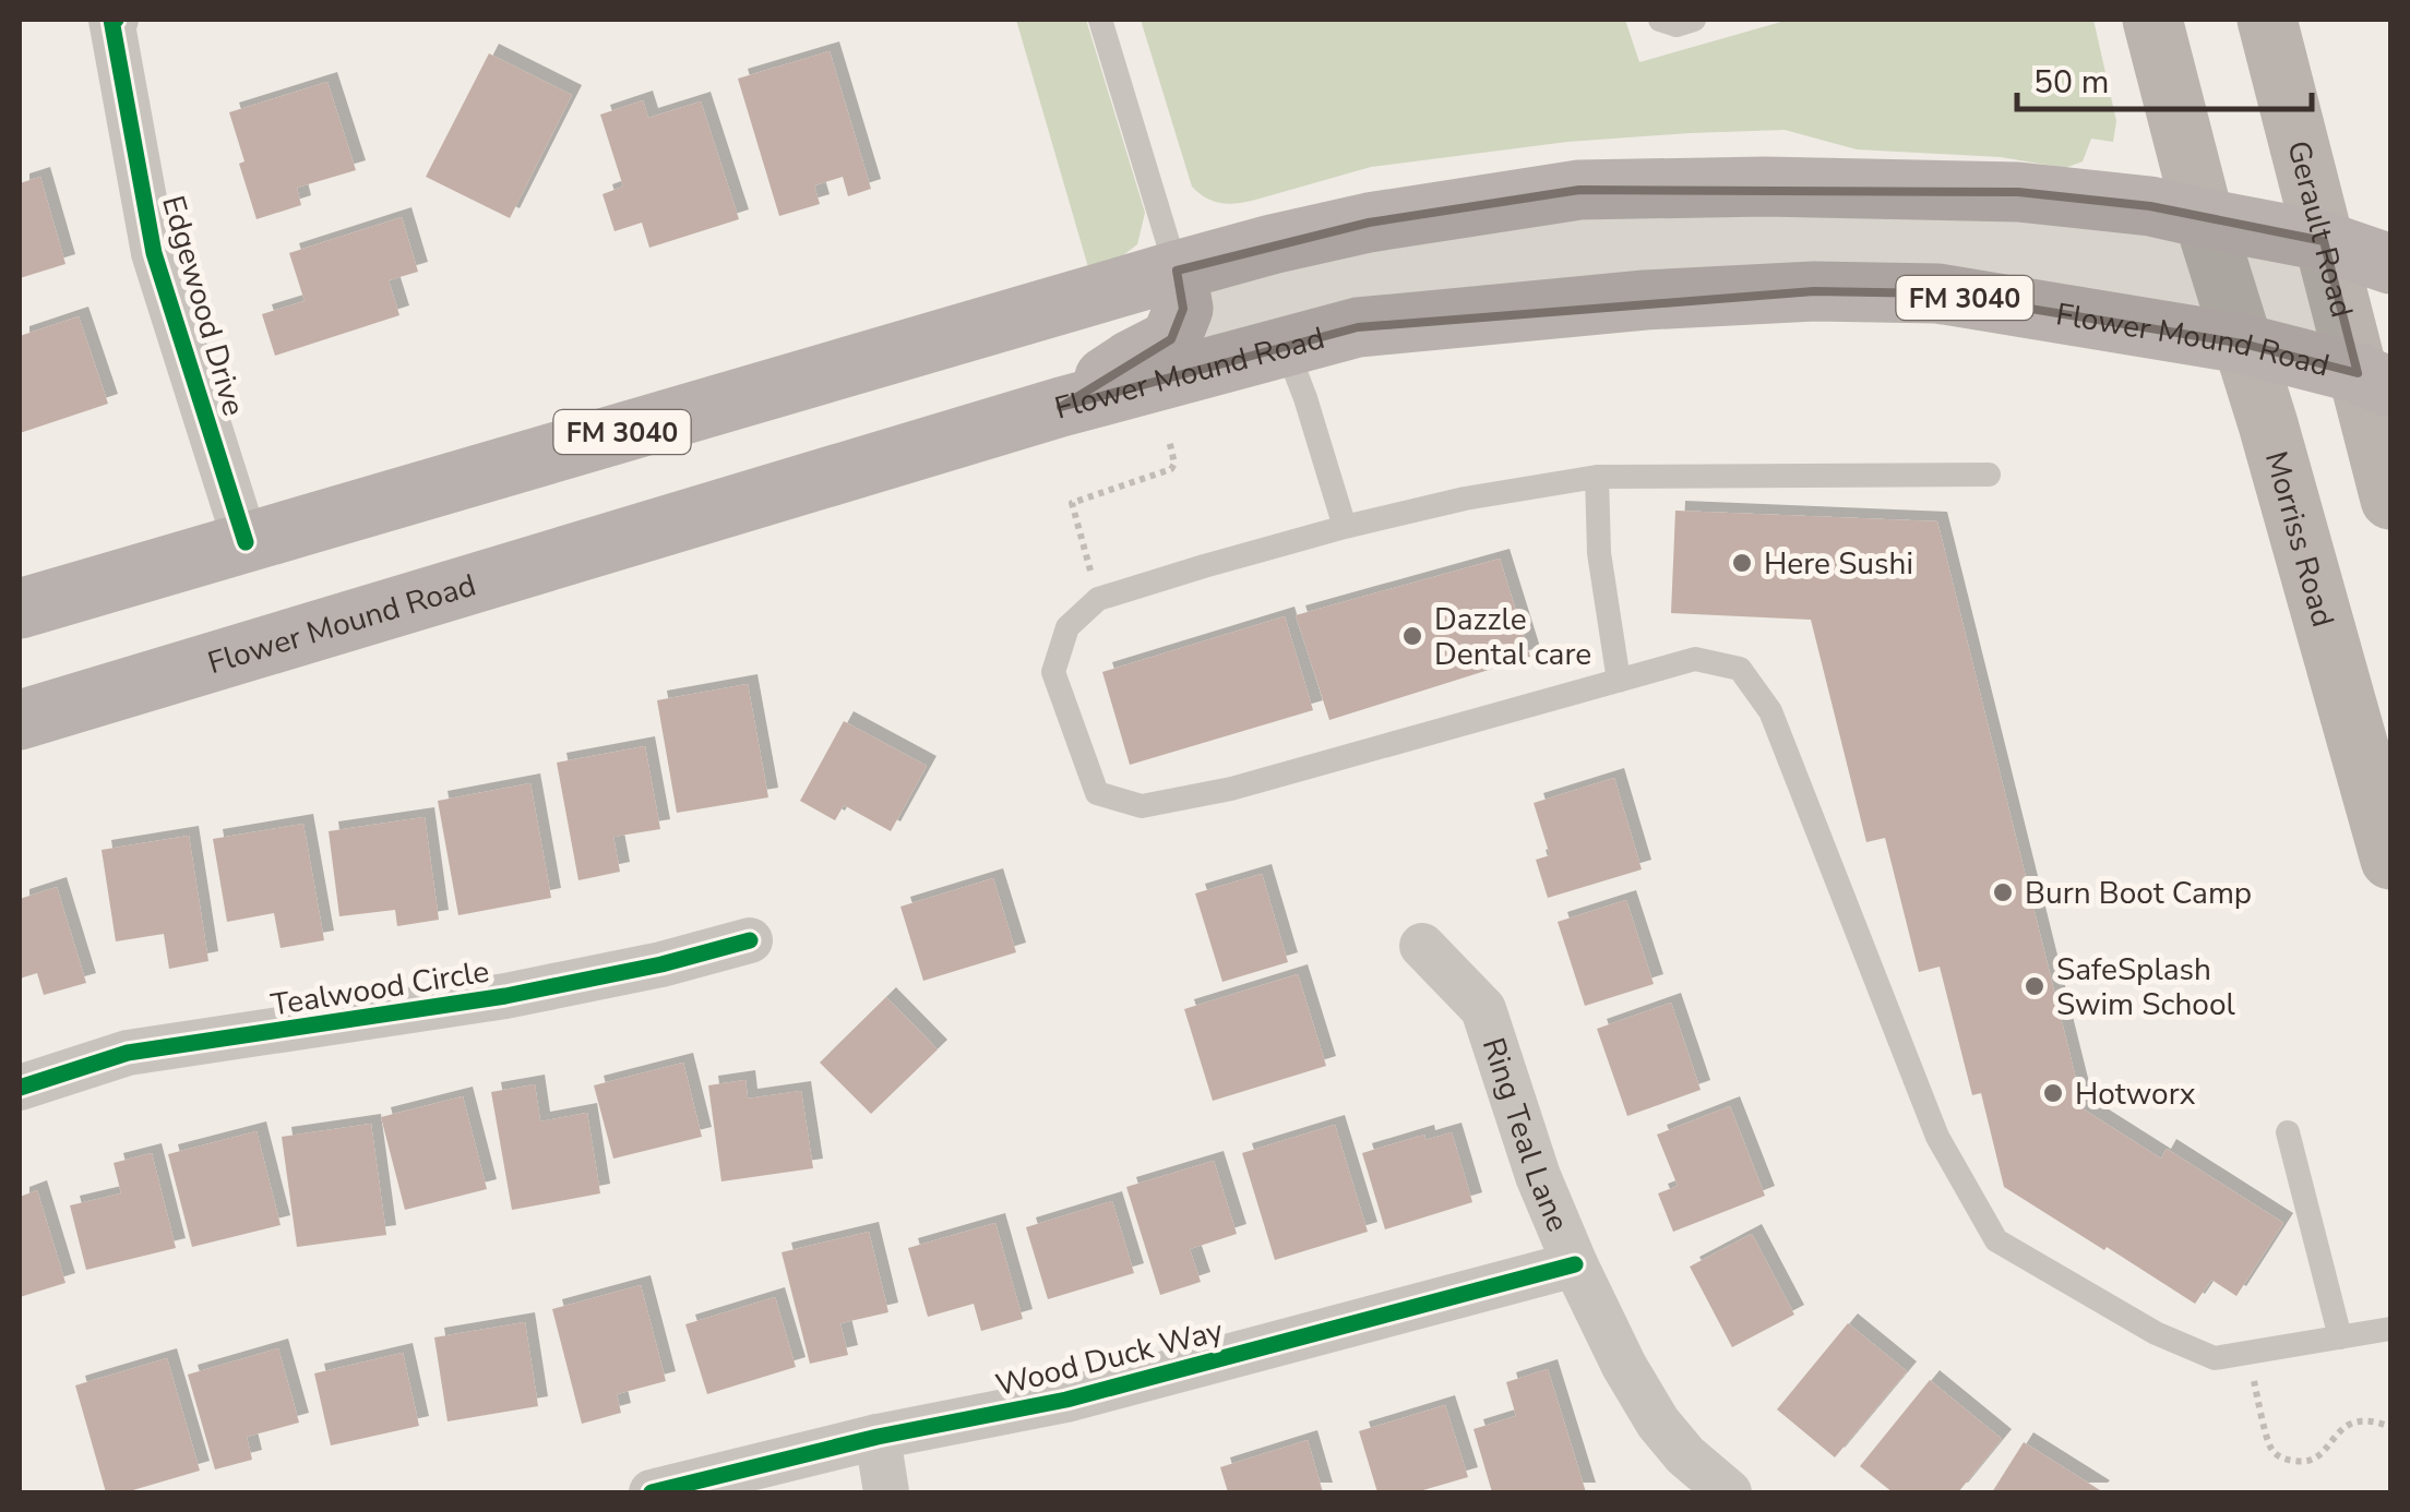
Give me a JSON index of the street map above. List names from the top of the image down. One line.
{"streets":{"main road":["Gerault Road","FM 3040","Flower Mound Road","Morriss Road"],"street":["Edgewood Drive","Tealwood Circle","Ring Teal Lane","Wood Duck Way"]},"crossings":[["Gerault Road","FM 3040"],["Gerault Road","Flower Mound Road"],["FM 3040","Edgewood Drive"],["FM 3040","Morriss Road"],["Flower Mound Road","Morriss Road"],["Ring Teal Lane","Wood Duck Way"]],"places":["Here Sushi","Dazzle Dental care","Burn Boot Camp","SafeSplash Swim School","Hotworx"],"scale_bar":"50 m"}
